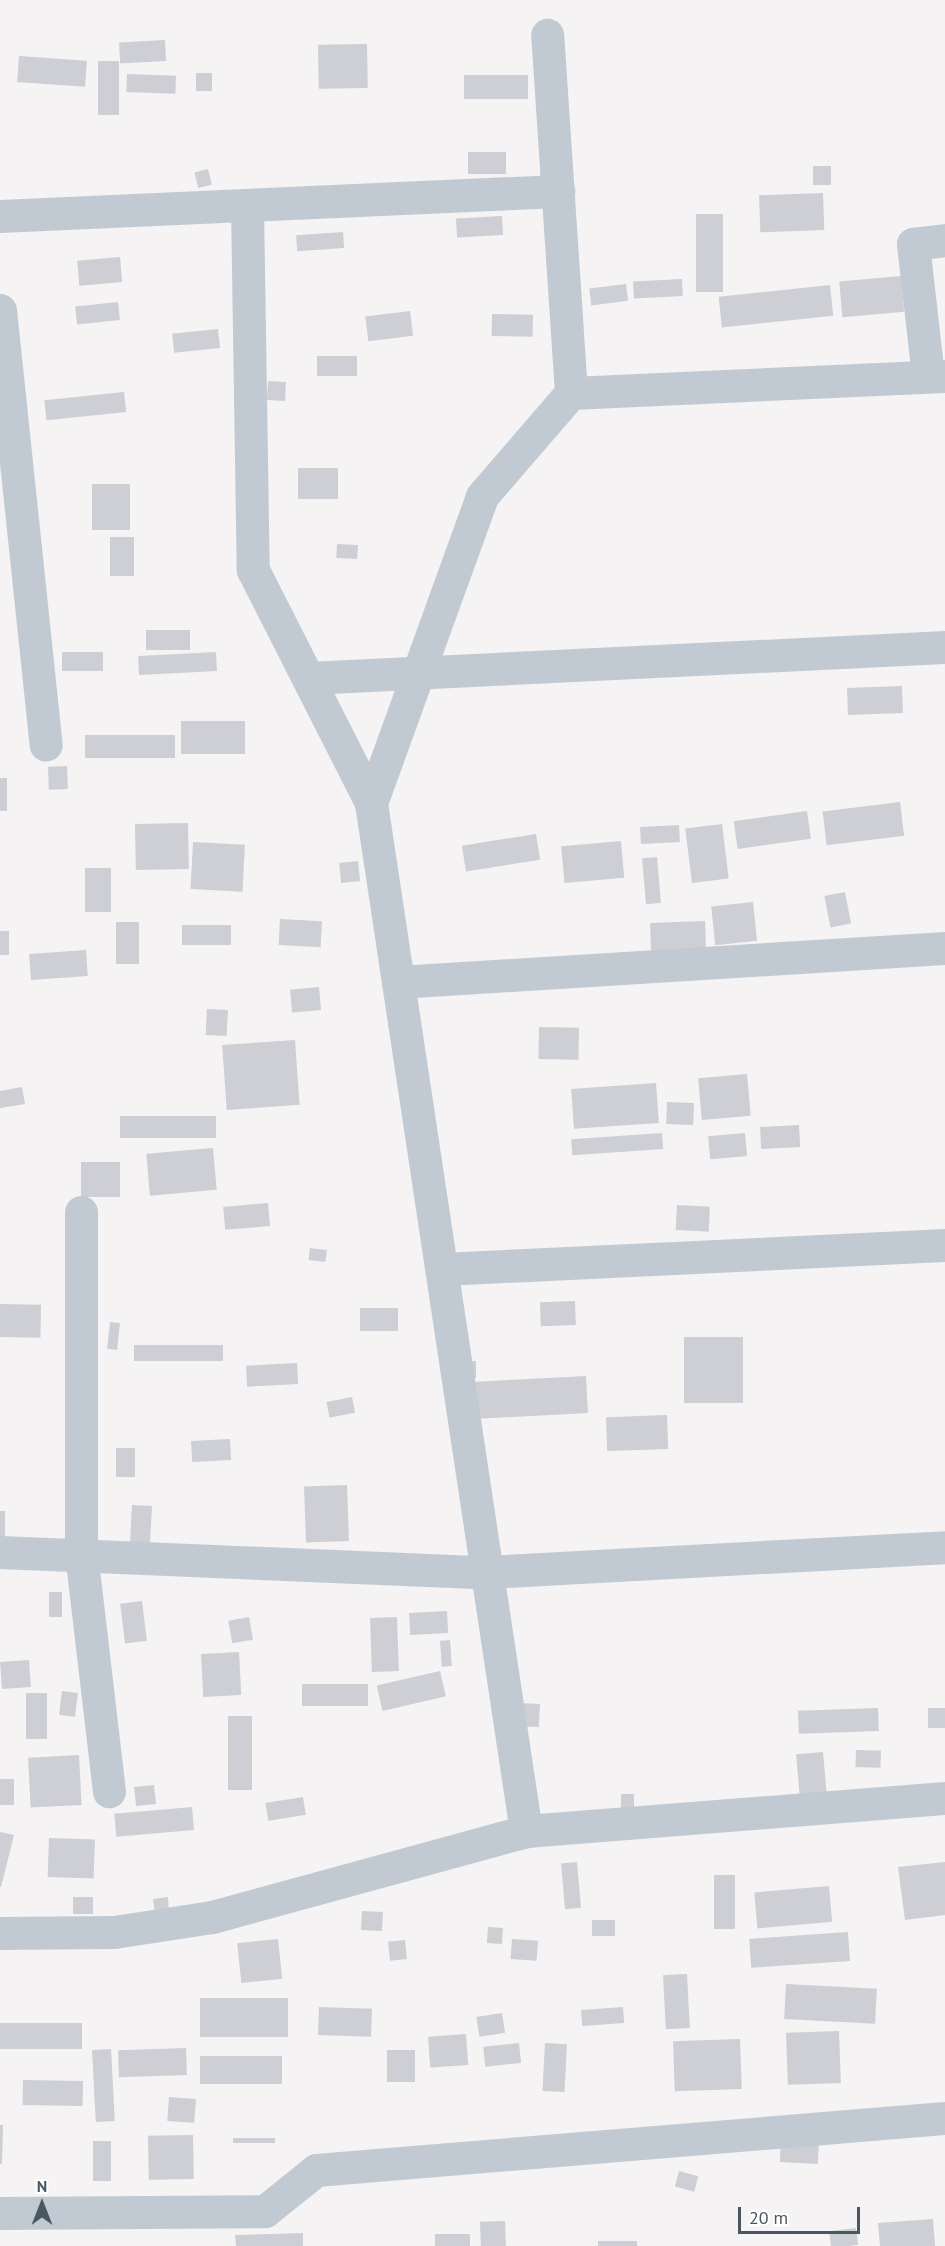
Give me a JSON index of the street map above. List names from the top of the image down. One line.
{"scale_bar":"20 m","north":"top"}
